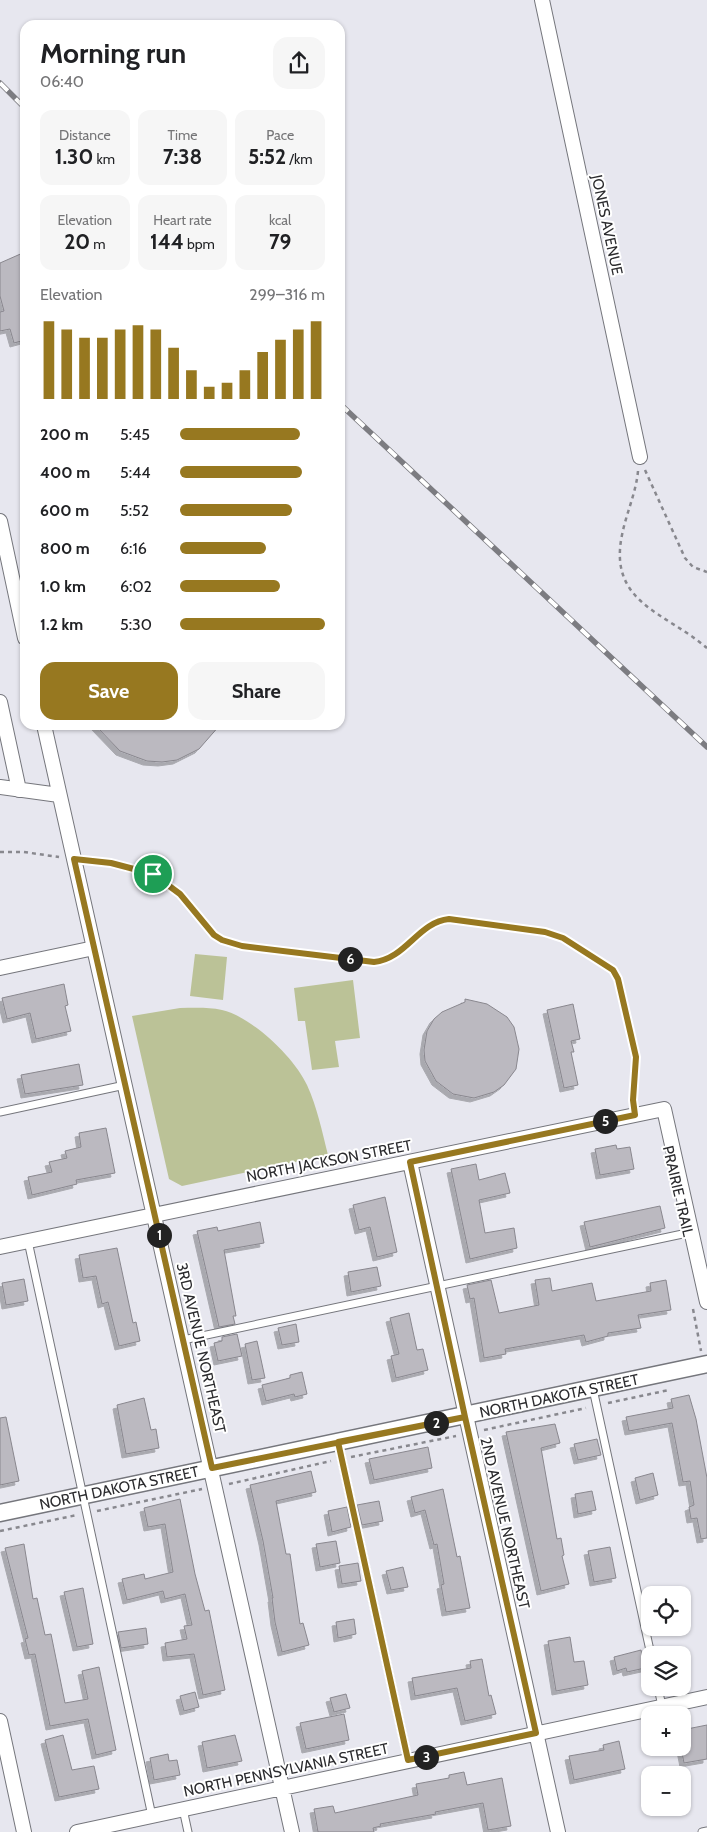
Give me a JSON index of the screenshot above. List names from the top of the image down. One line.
{"streets":{"street":["JONES AVENUE","NORTH JACKSON STREET","3RD AVENUE NORTHEAST","NORTH DAKOTA STREET","2ND AVENUE NORTHEAST","NORTH PENNSYLVANIA STREET"]},"crossings":[["NORTH JACKSON STREET","3RD AVENUE NORTHEAST"],["NORTH JACKSON STREET","2ND AVENUE NORTHEAST"],["3RD AVENUE NORTHEAST","NORTH DAKOTA STREET"],["3RD AVENUE NORTHEAST","NORTH PENNSYLVANIA STREET"],["NORTH DAKOTA STREET","2ND AVENUE NORTHEAST"],["2ND AVENUE NORTHEAST","NORTH PENNSYLVANIA STREET"]],"page":{"heading":["Morning run","06:40"],"stats":[["Distance","1.30 km"],["Time","7:38"],["Pace","5:52 /km"],["Elevation","20 m"],["Heart rate","144 bpm"],["kcal","79"]],"chart":["Elevation","299–316 m"],"list":[{"name":"200 m","note":"5:45"},{"name":"400 m","note":"5:44"},{"name":"600 m","note":"5:52"},{"name":"800 m","note":"6:16"},{"name":"1.0 km","note":"6:02"},{"name":"1.2 km","note":"5:30"}],"buttons":["Save","Share"],"pins":["6","5","1","2","3"],"map_buttons":["+","−"]}}
